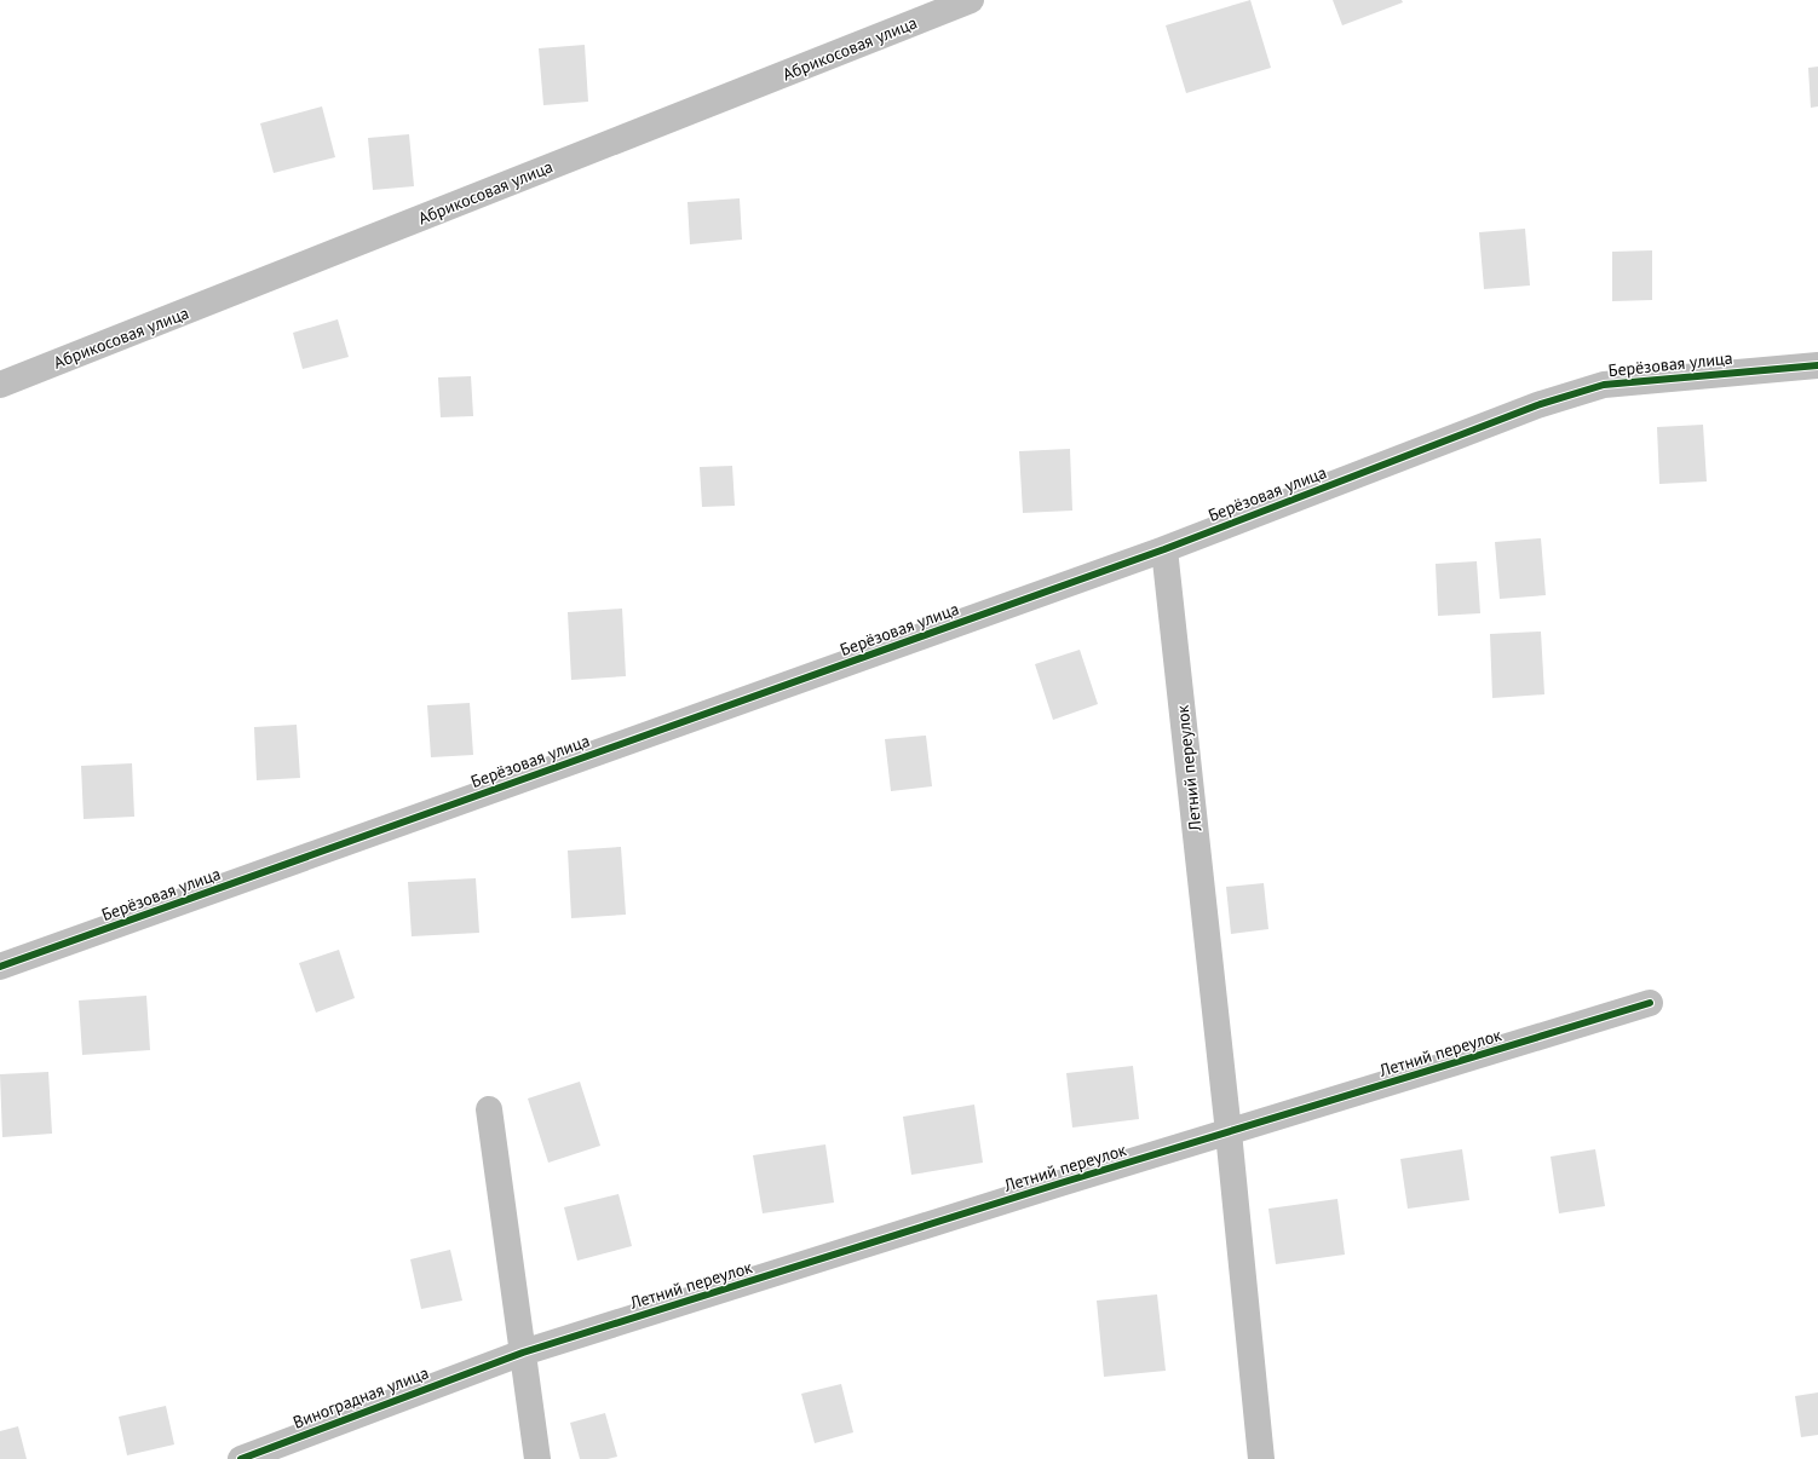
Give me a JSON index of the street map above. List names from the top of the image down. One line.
{"streets":{"street":["Абрикосовая улица","Берёзовая улица","Летний переулок","Виноградная улица"]},"crossings":[["Берёзовая улица","Летний переулок"],["Летний переулок","Виноградная улица"]]}
